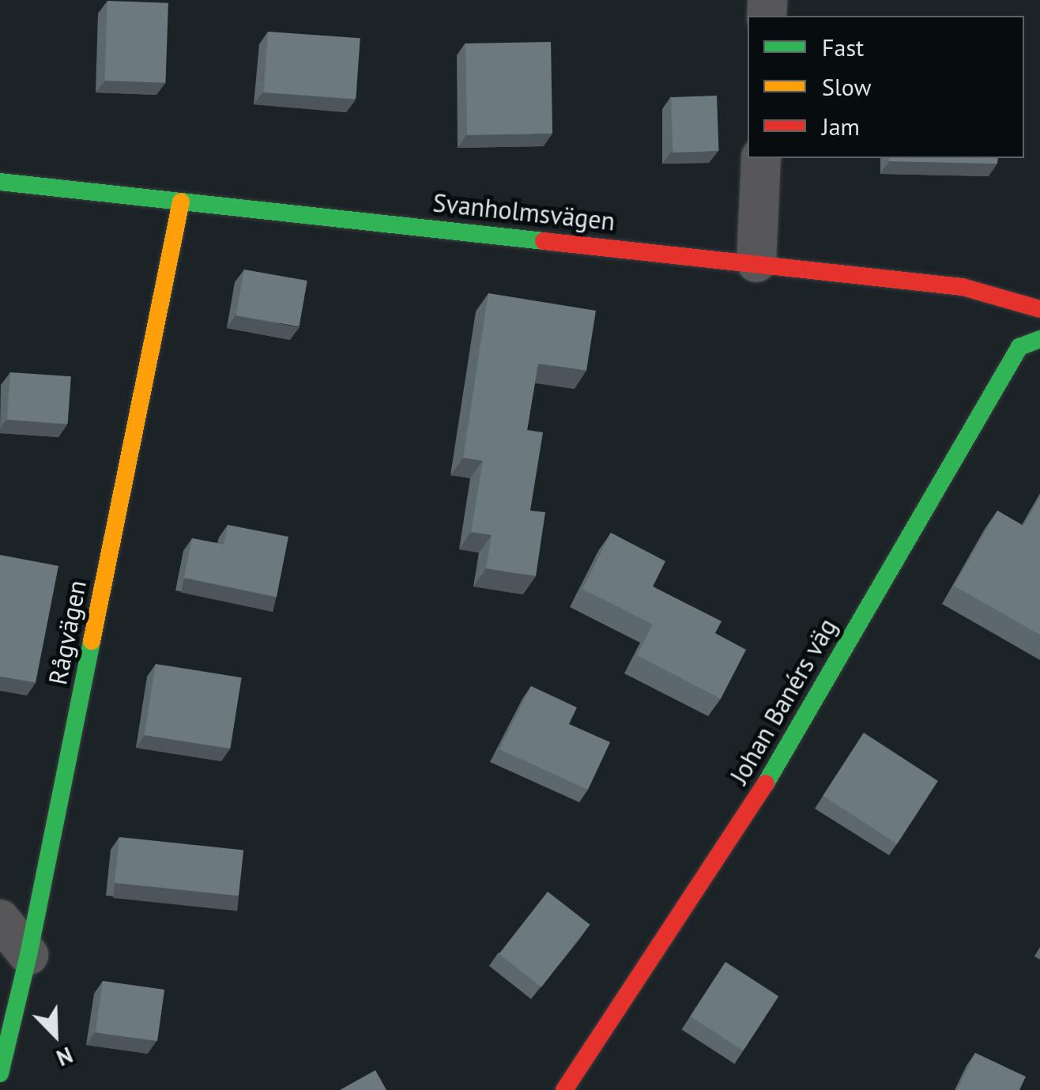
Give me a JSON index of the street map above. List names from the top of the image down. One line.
{"streets":{"street":["Svanholmsvägen","Rågvägen","Johan Banérs väg"]},"crossings":[["Svanholmsvägen","Rågvägen"]],"legend":["Fast","Slow","Jam"],"north":"bottom right"}
